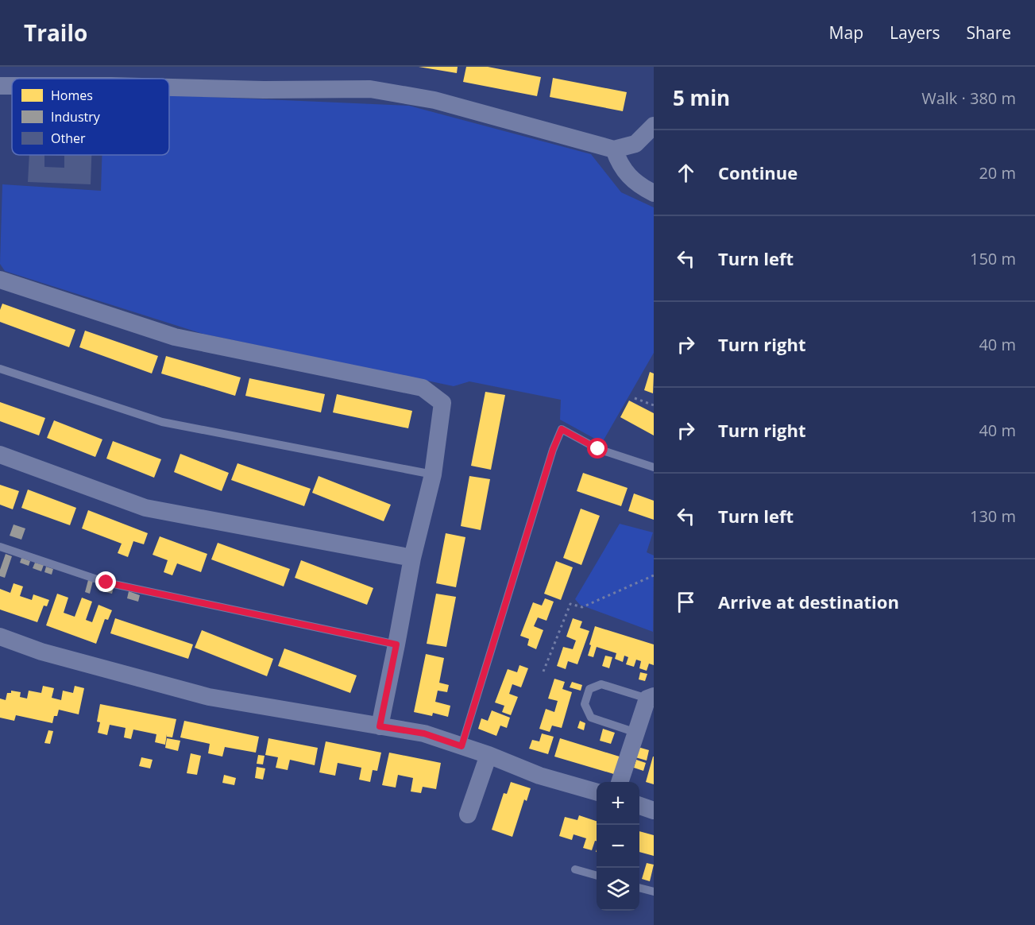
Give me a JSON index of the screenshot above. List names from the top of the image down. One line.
{"legend":["Homes","Industry","Other"],"page":{"header":"Trailo","nav":["Map","Layers","Share"],"heading":["5 min","Walk · 380 m"],"list":[["Continue","20 m"],["Turn left","150 m"],["Turn right","40 m"],["Turn right","40 m"],["Turn left","130 m"],"Arrive at destination"],"map_buttons":["+","−"]}}
